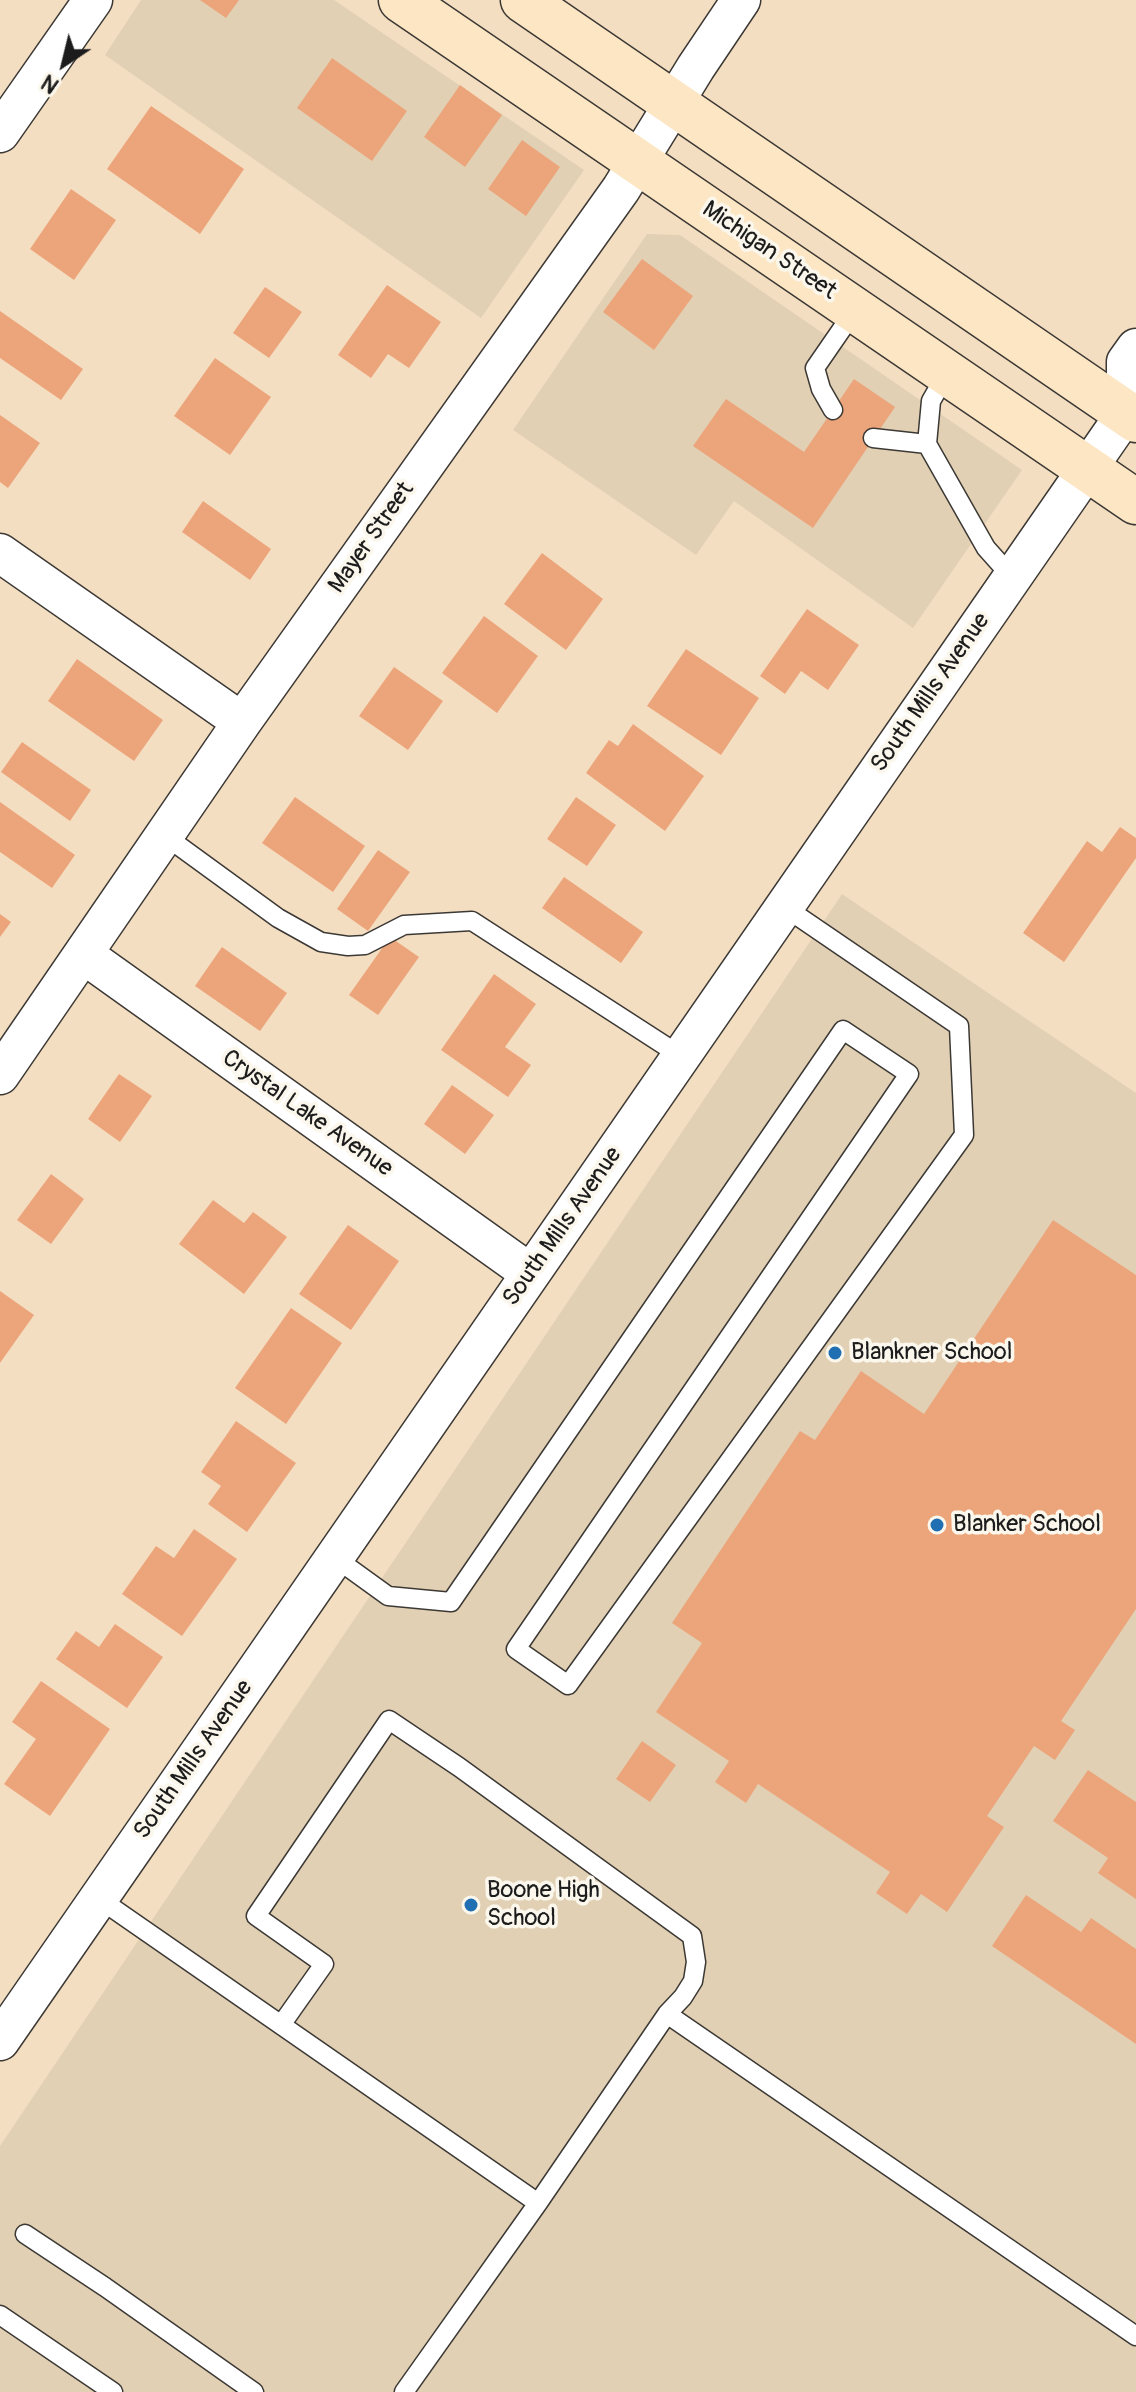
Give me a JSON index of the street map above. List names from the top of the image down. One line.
{"streets":{"street":["Michigan Street","Mayer Street","South Mills Avenue","Crystal Lake Avenue"]},"crossings":[["Michigan Street","Mayer Street"],["Michigan Street","South Mills Avenue"],["Mayer Street","Crystal Lake Avenue"],["South Mills Avenue","Crystal Lake Avenue"]],"places":["Blankner School","Blanker School","Boone High School"],"north":"bottom left"}
